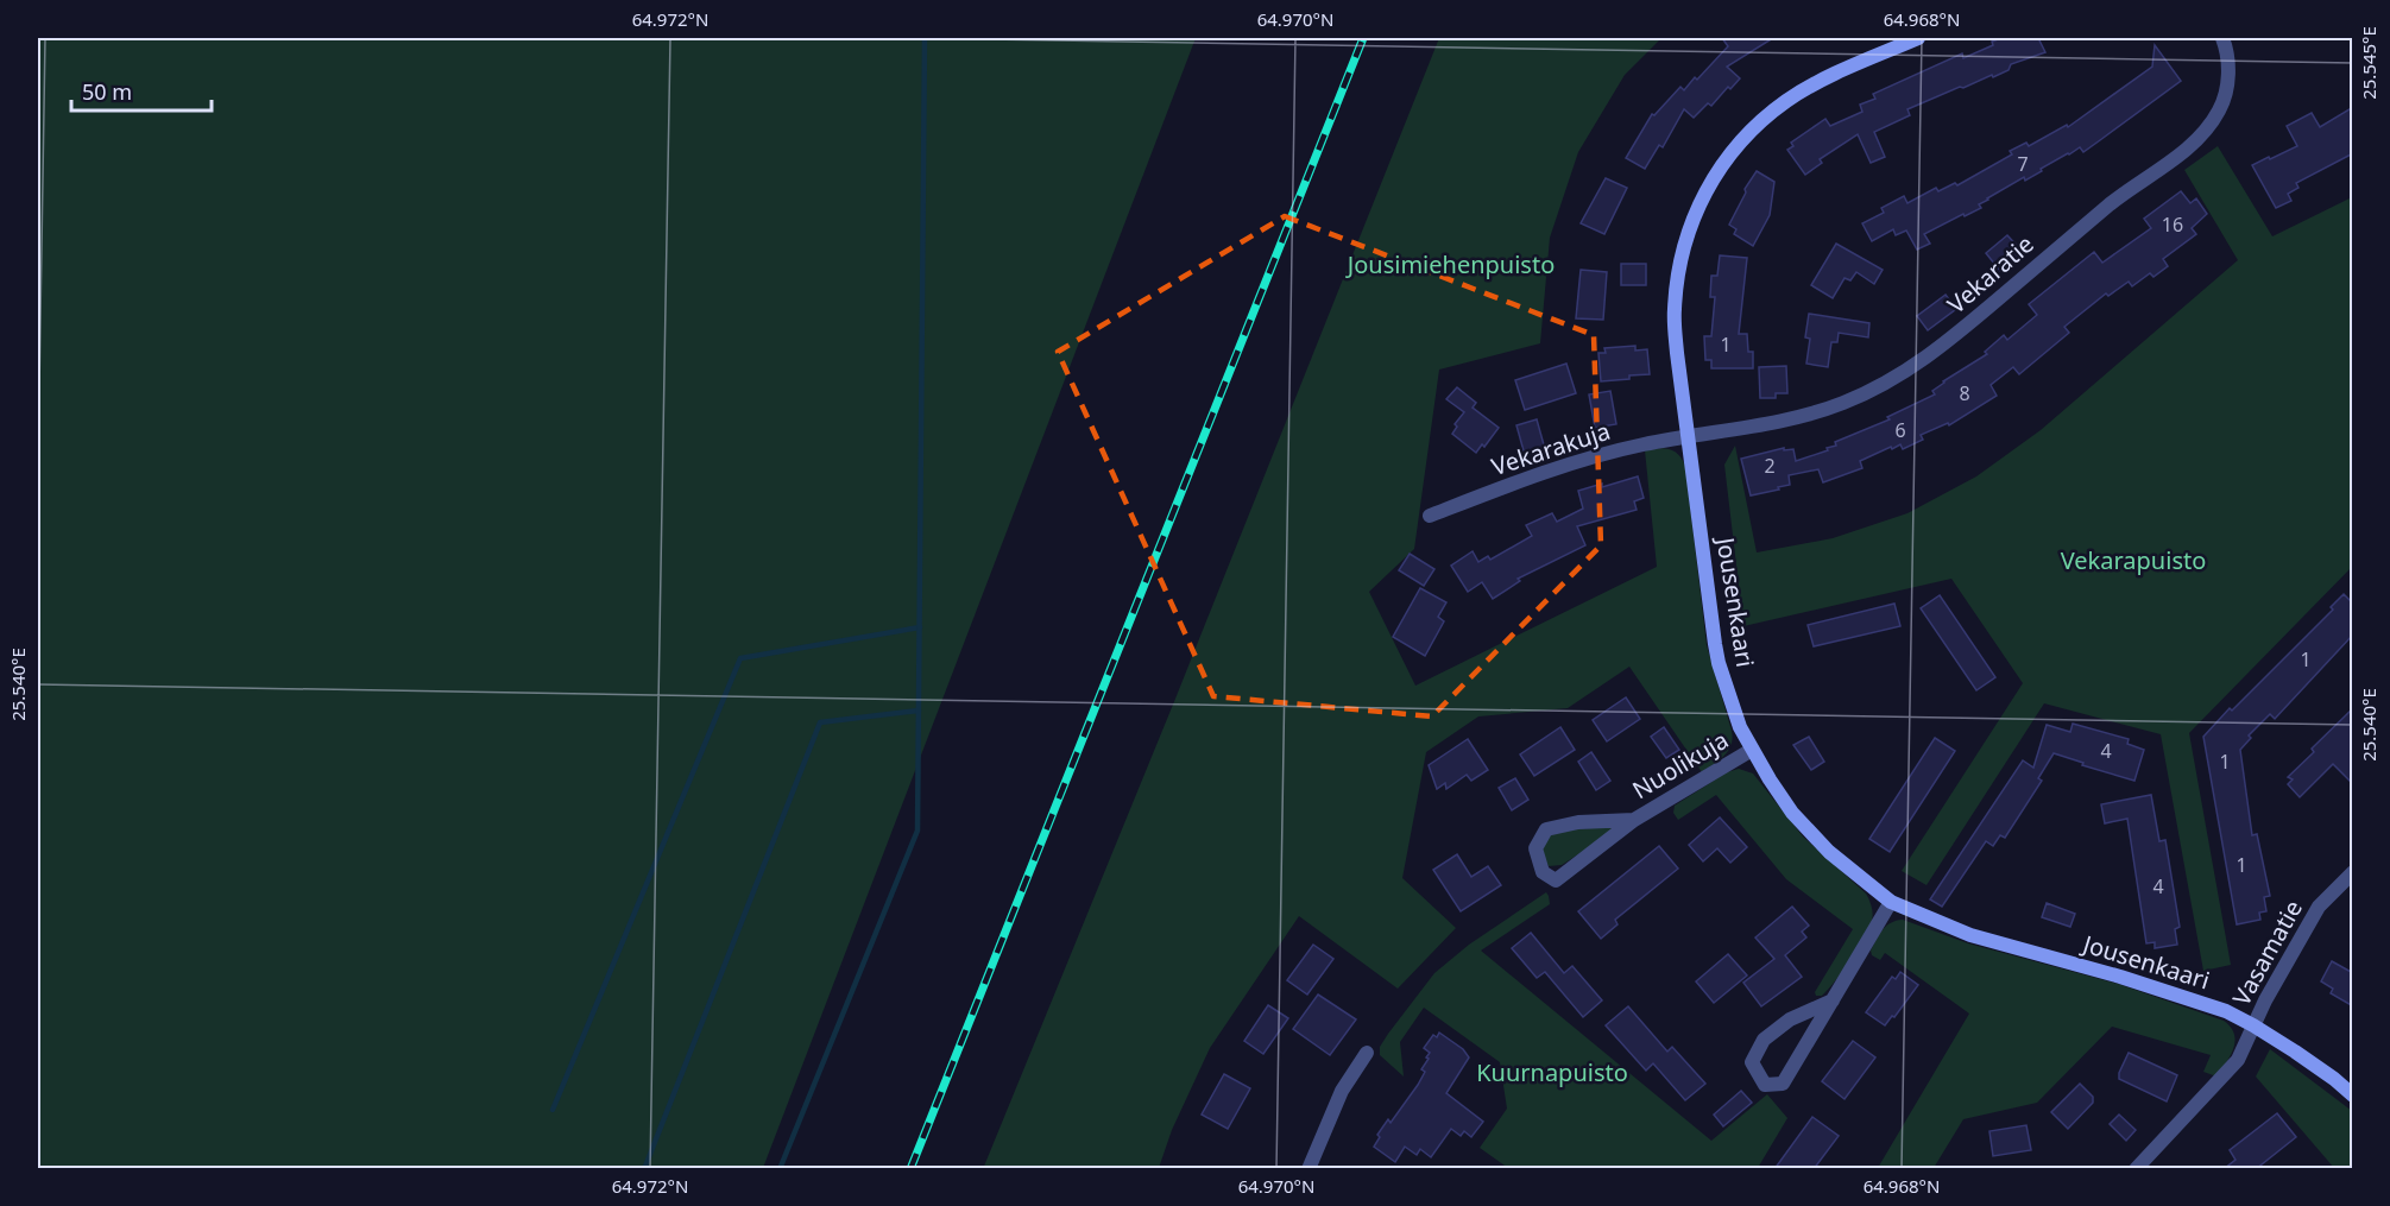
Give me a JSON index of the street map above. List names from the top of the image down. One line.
{"streets":{"street":["Vekaratie","Vekarakuja","Jousenkaari","Nuolikuja","Vasamatie"]},"crossings":[["Vekaratie","Vekarakuja"],["Vekaratie","Jousenkaari"],["Vekarakuja","Jousenkaari"],["Jousenkaari","Nuolikuja"],["Jousenkaari","Vasamatie"]],"parks":["Jousimiehenpuisto","Vekarapuisto","Kuurnapuisto"],"house_numbers":["7","16","1","8","6","2","1","4","1","1","4"],"scale_bar":"50 m","coordinates":["64.972°N","64.970°N","64.968°N","25.545°E","25.540°E"]}
